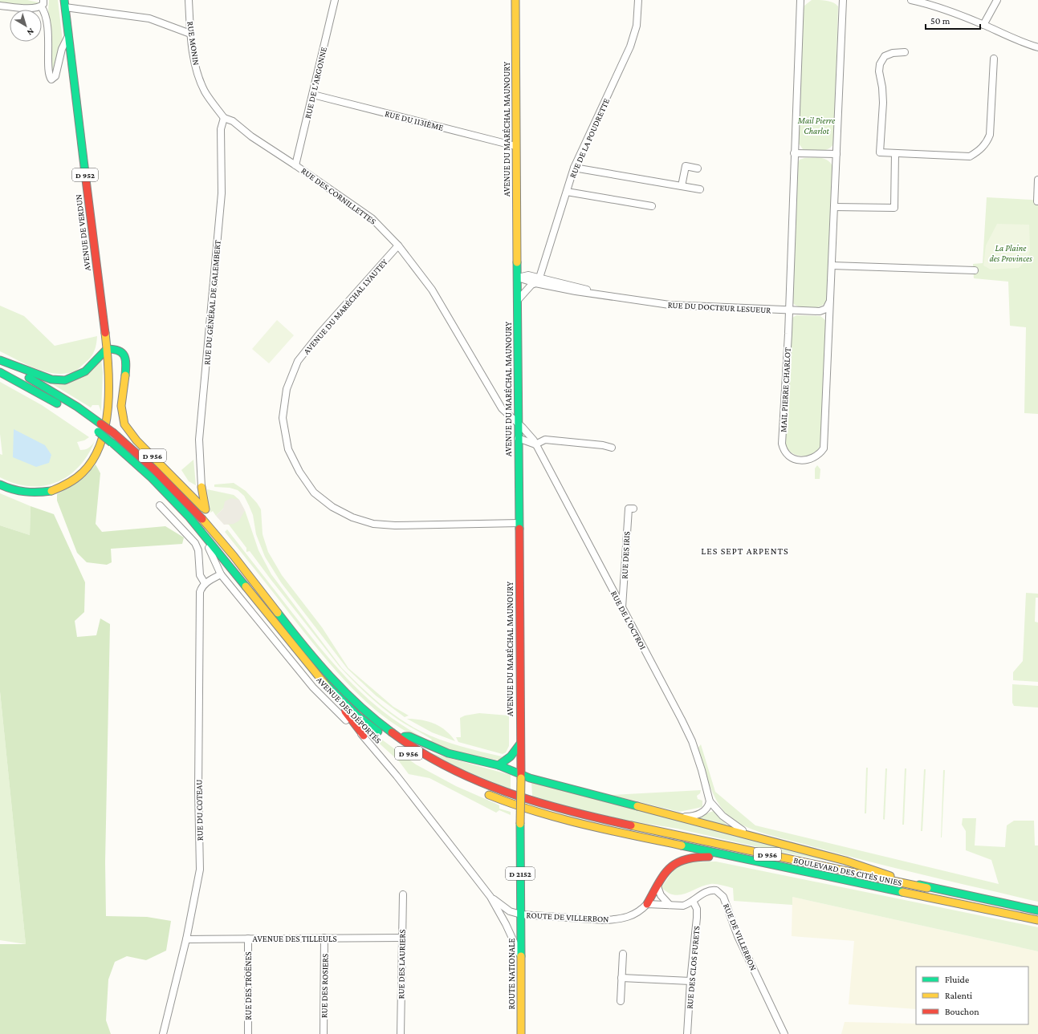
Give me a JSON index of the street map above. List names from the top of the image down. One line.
{"streets":{"main road":["AVENUE DU MARÉCHAL MAUNOURY","D 952","AVENUE DE VERDUN","D 956","AVENUE DES DÉPORTÉS","BOULEVARD DES CITÉS UNIES","D 2152","ROUTE NATIONALE"],"street":["RUE MONIN","RUE DE L'ARGONNE","RUE DU 113IÈME","RUE DE LA POUDRETTE","RUE DES CORNILLETTES","RUE DU GÉNÉRAL DE GALEMBERT","AVENUE DU MARÉCHAL LYAUTEY","RUE DU DOCTEUR LESUEUR","MAIL PIERRE CHARLOT","RUE DES IRIS","RUE DE L'OCTROI","RUE DU COTEAU","ROUTE DE VILLERBON","RUE DE VILLERBON","AVENUE DES TILLEULS","RUE DES LAURIERS","RUE DES CLOS FURETS","RUE DES TROËNES","RUE DES ROSIERS"]},"crossings":[["RUE MONIN","RUE DES CORNILLETTES"],["RUE MONIN","RUE DU GÉNÉRAL DE GALEMBERT"],["RUE DE L'ARGONNE","RUE DU 113IÈME"],["RUE DE L'ARGONNE","RUE DES CORNILLETTES"],["RUE DU 113IÈME","AVENUE DU MARÉCHAL MAUNOURY"],["AVENUE DU MARÉCHAL MAUNOURY","RUE DES CORNILLETTES"],["AVENUE DU MARÉCHAL MAUNOURY","AVENUE DU MARÉCHAL LYAUTEY"],["AVENUE DU MARÉCHAL MAUNOURY","RUE DU DOCTEUR LESUEUR"],["AVENUE DU MARÉCHAL MAUNOURY","D 956"],["AVENUE DU MARÉCHAL MAUNOURY","RUE DE L'OCTROI"],["AVENUE DU MARÉCHAL MAUNOURY","D 2152"],["RUE DE LA POUDRETTE","RUE DU DOCTEUR LESUEUR"],["RUE DES CORNILLETTES","RUE DU GÉNÉRAL DE GALEMBERT"],["RUE DES CORNILLETTES","AVENUE DU MARÉCHAL LYAUTEY"],["RUE DES CORNILLETTES","RUE DE L'OCTROI"],["AVENUE DE VERDUN","D 956"],["RUE DU DOCTEUR LESUEUR","MAIL PIERRE CHARLOT"],["D 956","RUE DE L'OCTROI"],["D 956","AVENUE DES DÉPORTÉS"],["D 956","BOULEVARD DES CITÉS UNIES"],["D 956","D 2152"],["RUE DES IRIS","RUE DE L'OCTROI"],["AVENUE DES DÉPORTÉS","BOULEVARD DES CITÉS UNIES"],["AVENUE DES DÉPORTÉS","D 2152"],["AVENUE DES DÉPORTÉS","ROUTE DE VILLERBON"],["AVENUE DES DÉPORTÉS","ROUTE NATIONALE"],["RUE DU COTEAU","AVENUE DES TILLEULS"],["D 2152","ROUTE DE VILLERBON"],["D 2152","ROUTE NATIONALE"],["ROUTE DE VILLERBON","RUE DE VILLERBON"],["ROUTE DE VILLERBON","ROUTE NATIONALE"],["RUE DE VILLERBON","RUE DES CLOS FURETS"],["AVENUE DES TILLEULS","RUE DES LAURIERS"],["AVENUE DES TILLEULS","RUE DES TROËNES"],["AVENUE DES TILLEULS","RUE DES ROSIERS"]],"districts":["LES SEPT ARPENTS"],"parks":["Mail Pierre Charlot","La Plaine des Provinces"],"legend":["Fluide","Ralenti","Bouchon"],"scale_bar":"50 m","north":"bottom right"}
